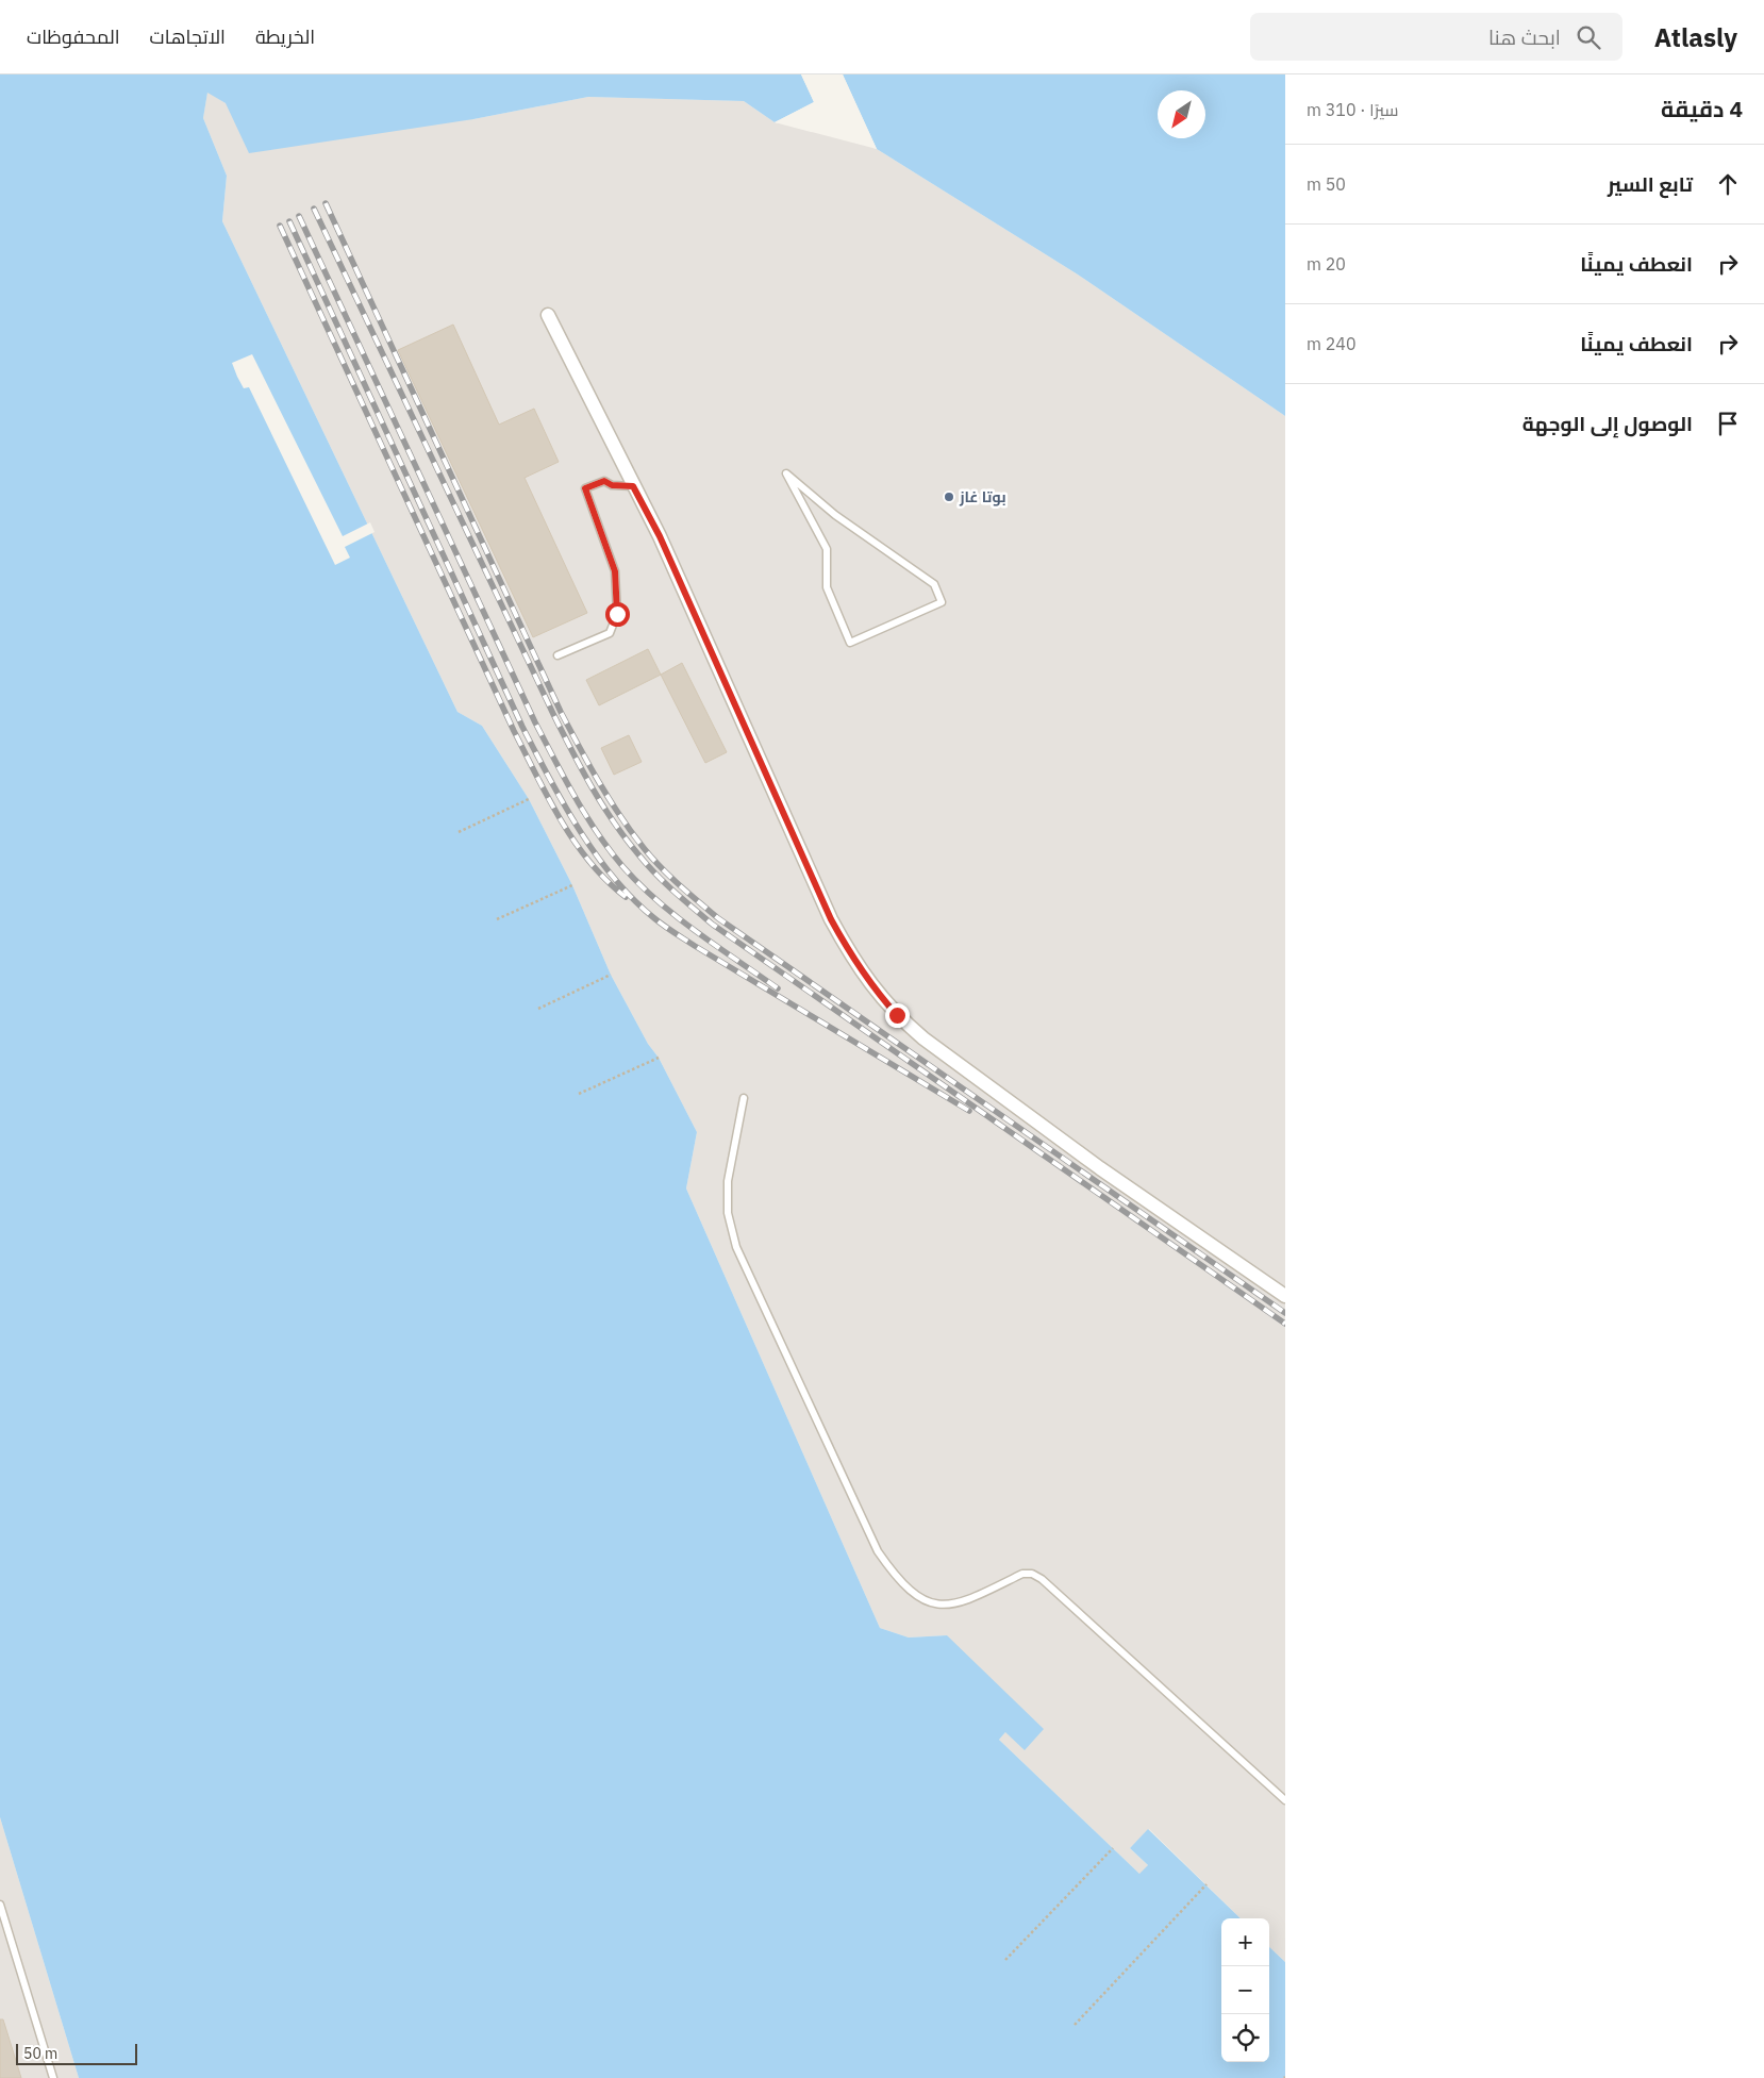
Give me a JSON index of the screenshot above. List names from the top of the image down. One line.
{"places":["بوتا غاز"],"scale_bar":"50 m","north":"bottom left","page":{"header":"Atlasly","search":"ابحث هنا","nav":["الخريطة","الاتجاهات","المحفوظات"],"heading":["4 دقيقة","سيرًا · 310 m"],"list":[["تابع السير","50 m"],["انعطف يمينًا","20 m"],["انعطف يمينًا","240 m"],"الوصول إلى الوجهة"],"map_buttons":["+","−"],"scale":"50 m"}}
